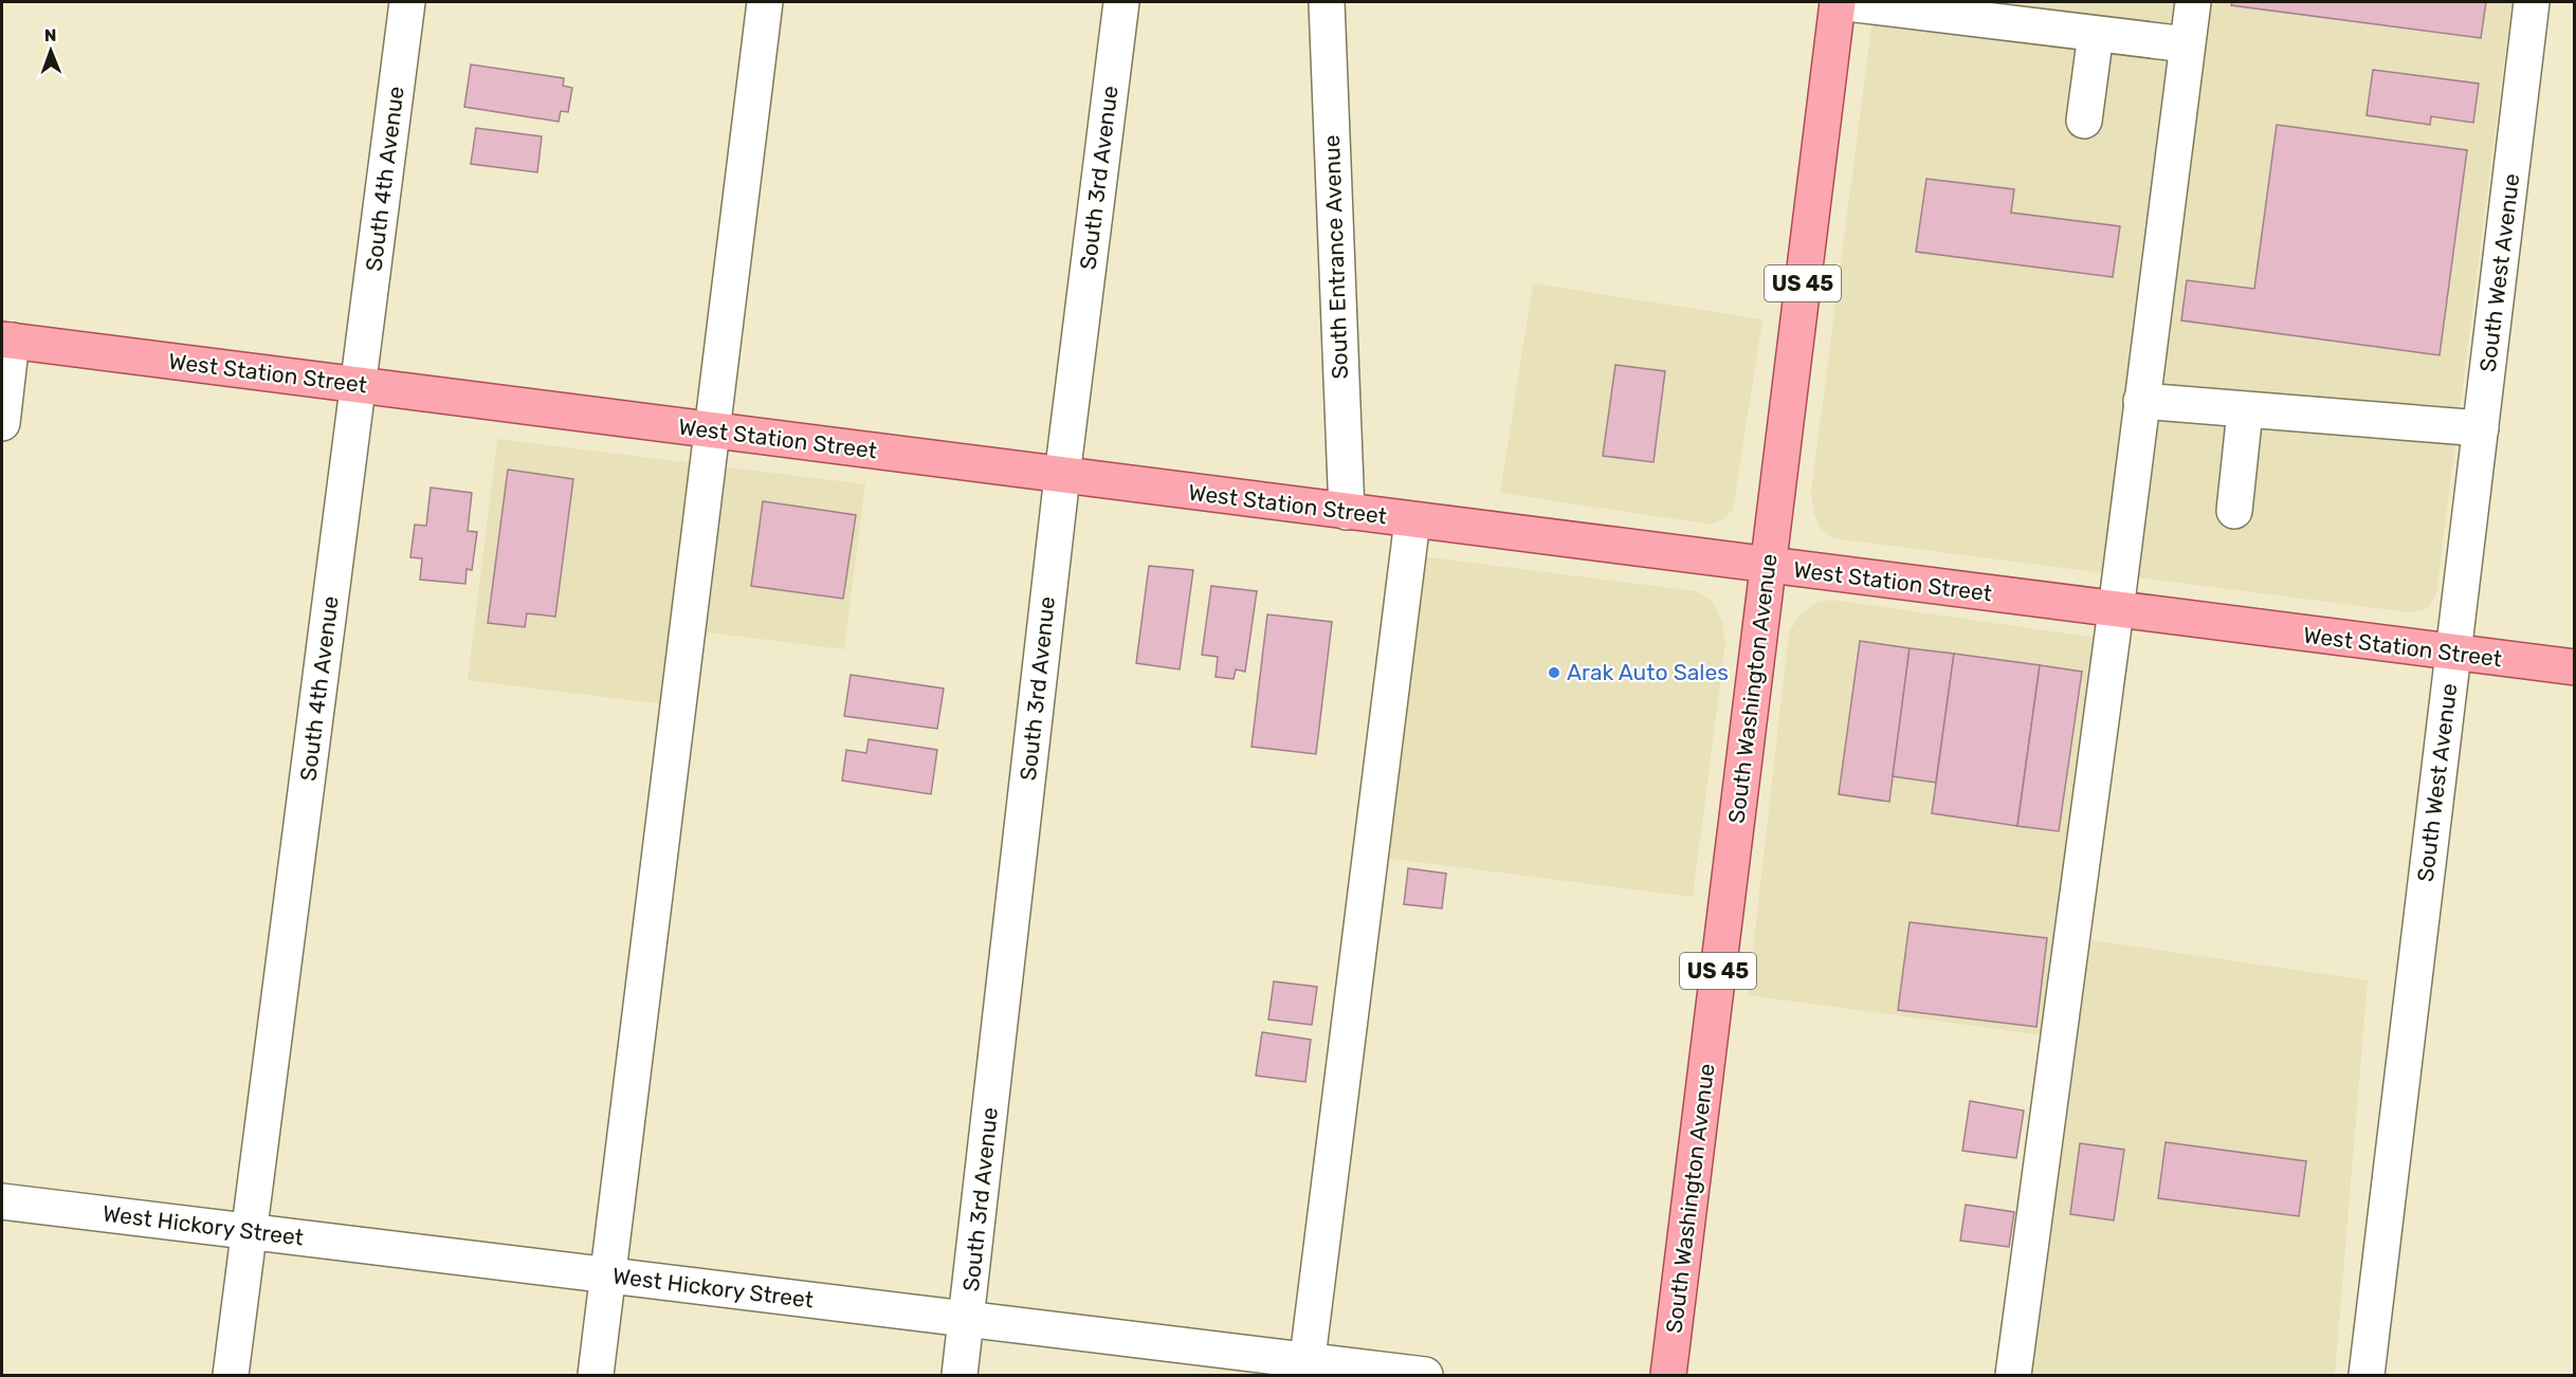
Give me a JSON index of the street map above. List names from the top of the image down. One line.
{"streets":{"main road":["US 45","West Station Street","South Washington Avenue"],"street":["South 3rd Avenue","South 4th Avenue","South Entrance Avenue","South West Avenue","West Hickory Street"]},"crossings":[["South 3rd Avenue","West Station Street"],["South 3rd Avenue","West Hickory Street"],["South 4th Avenue","West Station Street"],["South 4th Avenue","West Hickory Street"],["South Entrance Avenue","West Station Street"],["South West Avenue","West Station Street"],["West Station Street","South Washington Avenue"]],"places":["Arak Auto Sales"],"north":"top"}
